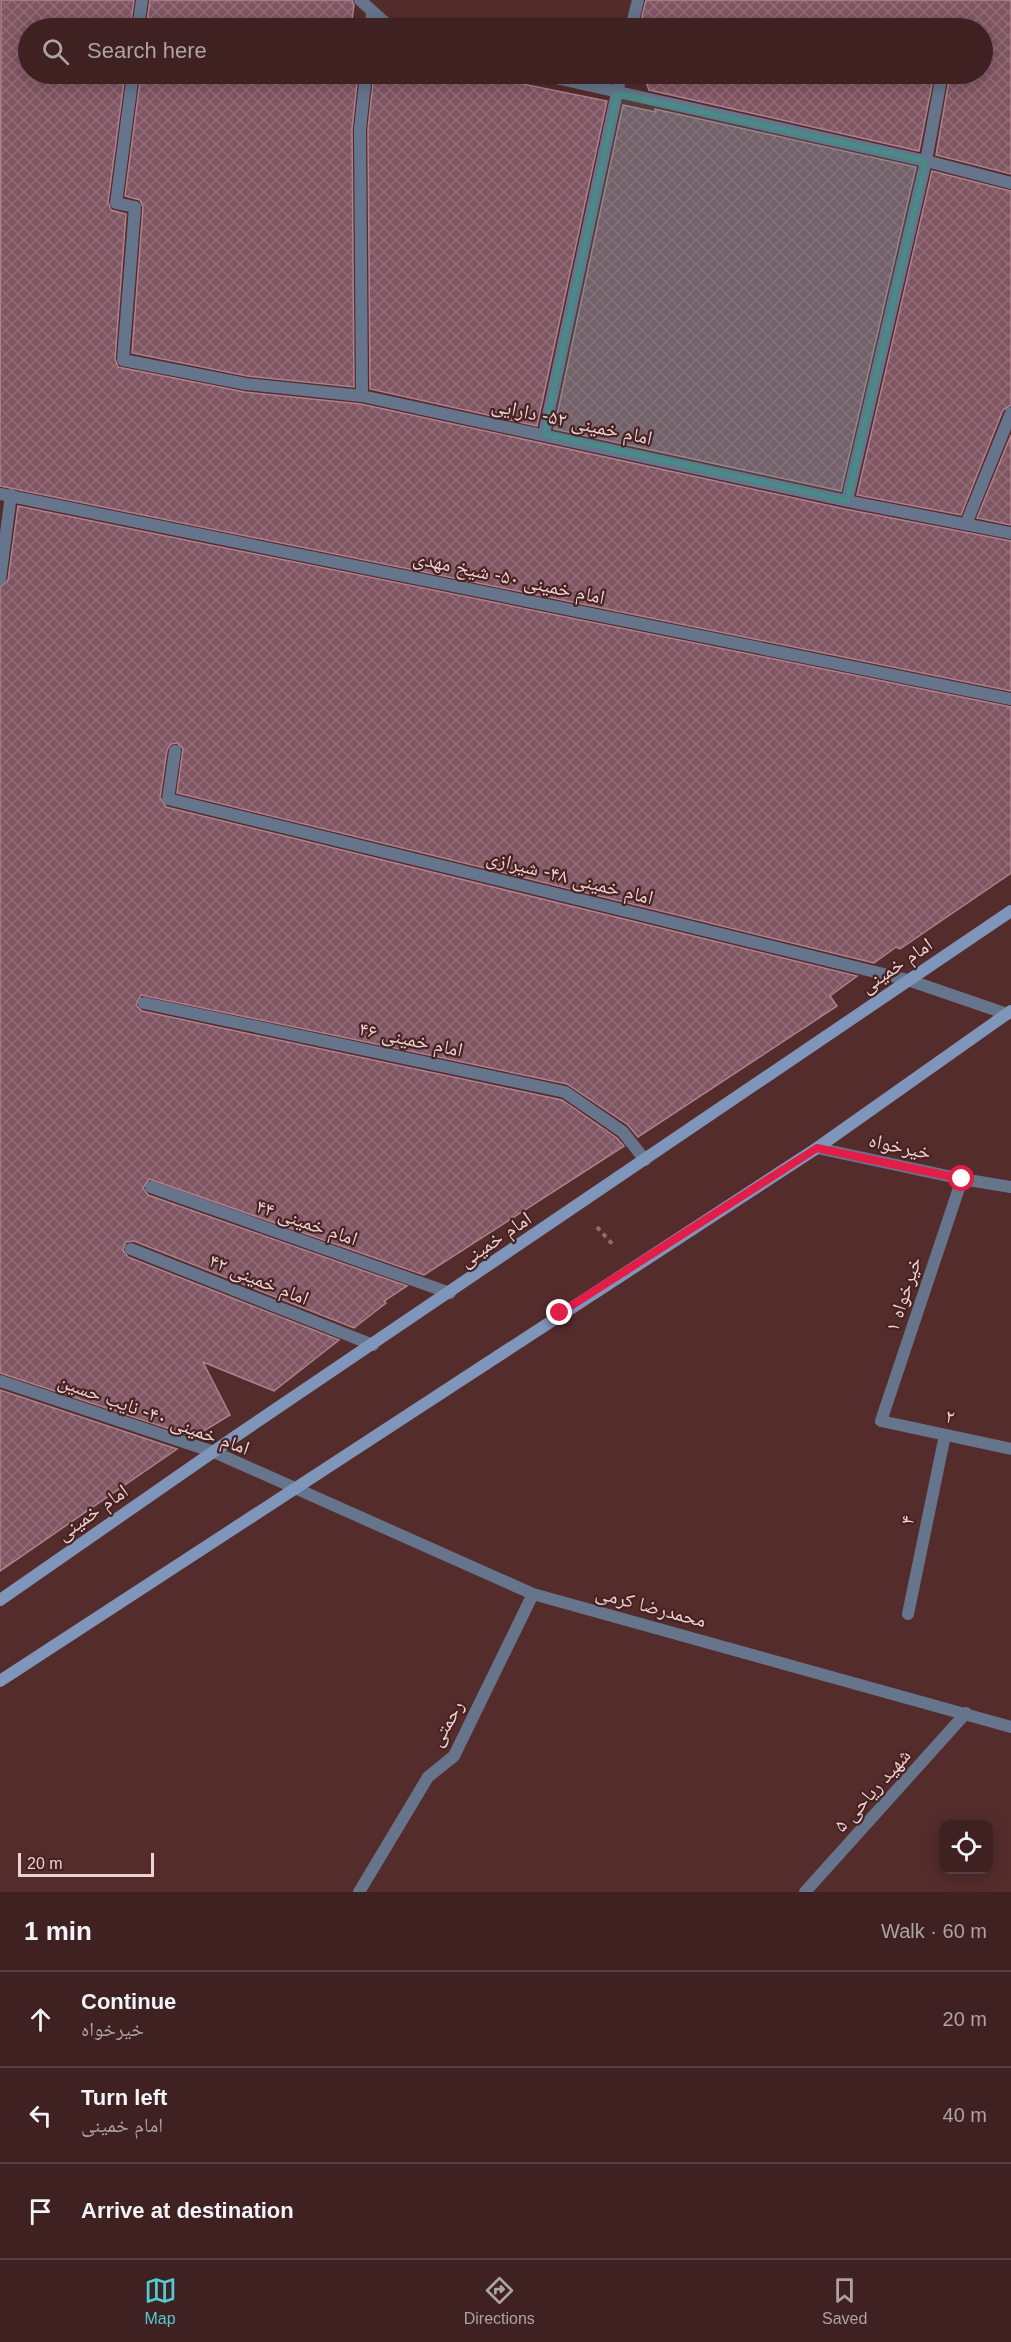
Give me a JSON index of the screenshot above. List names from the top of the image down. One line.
{"streets":{"main road":["امام خمینی"],"street":["امام خمینی ۵۲- دارایی","امام خمینی ۵۰- شیخ مهدی","امام خمینی ۴۸- شیرازی","امام خمینی ۴۶","خیرخواه","امام خمینی ۴۴","امام خمینی ۴۲","خیرخواه ۱","امام خمینی ۴۰- نایب حسین","۲","۴","محمدرضا کرمی","رحمتی","۵ شهید ریاحی"]},"crossings":[["امام خمینی ۴۸- شیرازی","امام خمینی"],["امام خمینی","امام خمینی ۴۶"],["امام خمینی","امام خمینی ۴۴"],["امام خمینی","امام خمینی ۴۲"],["امام خمینی","امام خمینی ۴۰- نایب حسین"],["خیرخواه","خیرخواه ۱"],["خیرخواه ۱","۲"],["امام خمینی ۴۰- نایب حسین","محمدرضا کرمی"],["۲","۴"],["محمدرضا کرمی","رحمتی"],["محمدرضا کرمی","۵ شهید ریاحی"]],"scale_bar":"20 m","page":{"search":"Search here","scale":"20 m","heading":["1 min","Walk · 60 m"],"list":[["Continue","خیرخواه","20 m"],["Turn left","امام خمینی","40 m"],"Arrive at destination"],"nav":["Map","Directions","Saved"]}}
